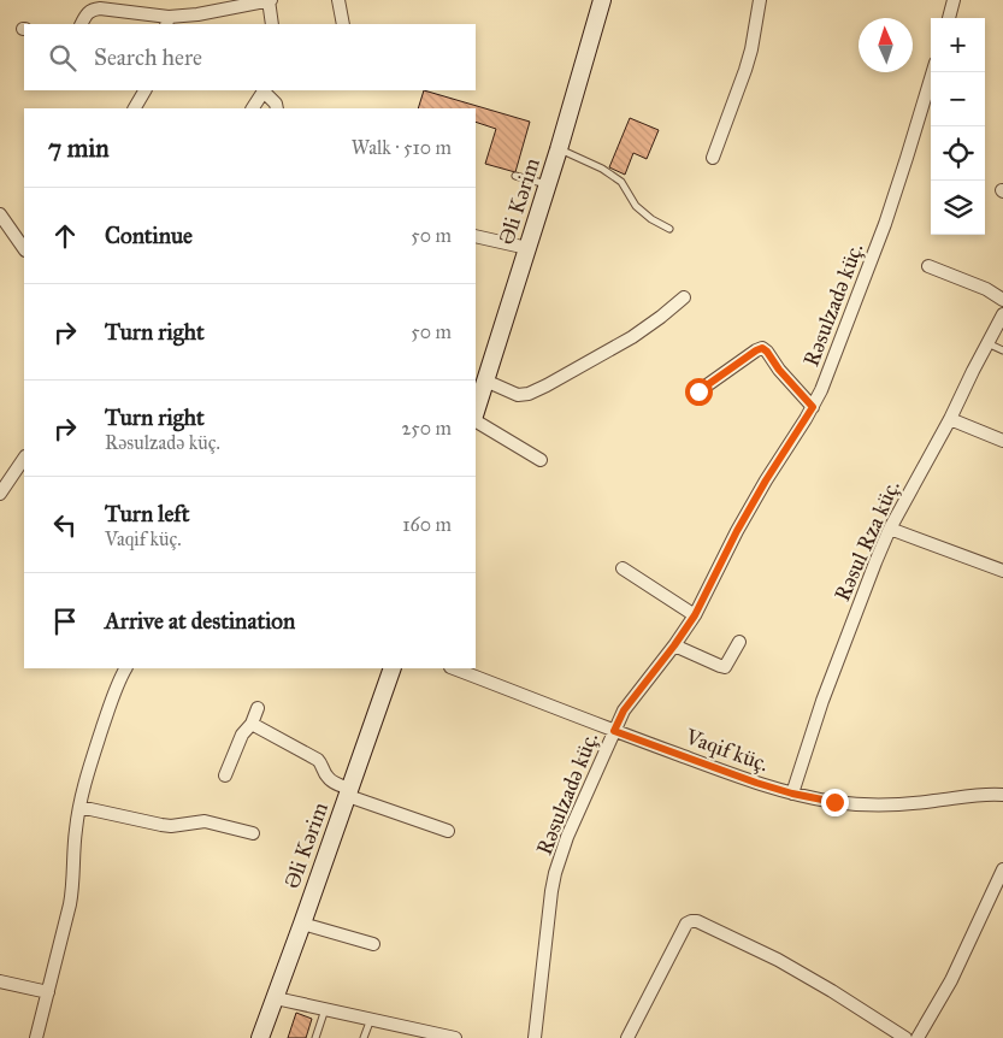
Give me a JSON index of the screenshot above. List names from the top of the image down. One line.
{"streets":{"main road":["Əli Kərim"],"street":["Rəsulzadə küç.","Rəsul Rza küç.","Vaqif küç."]},"crossings":[["Rəsulzadə küç.","Vaqif küç."],["Rəsul Rza küç.","Vaqif küç."]],"north":"top","page":{"map_buttons":["+","−"],"search":"Search here","heading":["7 min","Walk · 510 m"],"list":[["Continue","50 m"],["Turn right","50 m"],["Turn right","Rəsulzadə küç.","250 m"],["Turn left","Vaqif küç.","160 m"],"Arrive at destination"]}}
